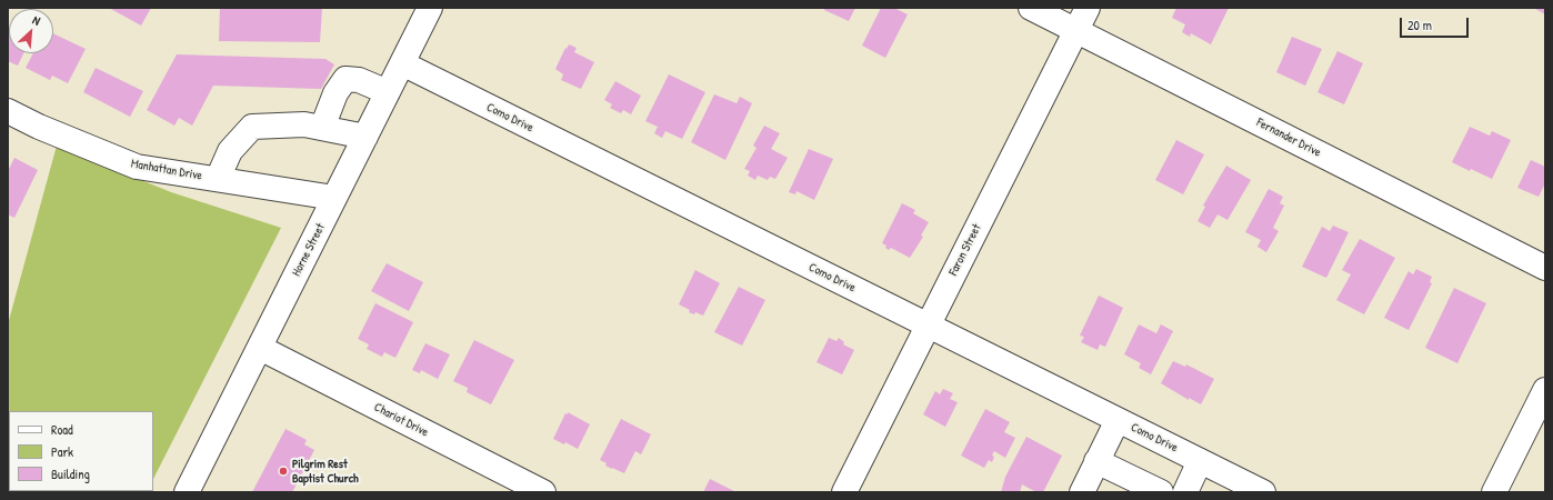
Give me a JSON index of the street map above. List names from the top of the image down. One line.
{"streets":{"street":["Como Drive","Fernander Drive","Manhattan Drive","Horne Street","Faron Street","Chariot Drive"]},"crossings":[["Como Drive","Horne Street"],["Como Drive","Faron Street"],["Fernander Drive","Faron Street"],["Manhattan Drive","Horne Street"],["Horne Street","Chariot Drive"]],"places":["Pilgrim Rest Baptist Church"],"legend":["Road","Park","Building"],"scale_bar":"20 m","north":"top right"}
